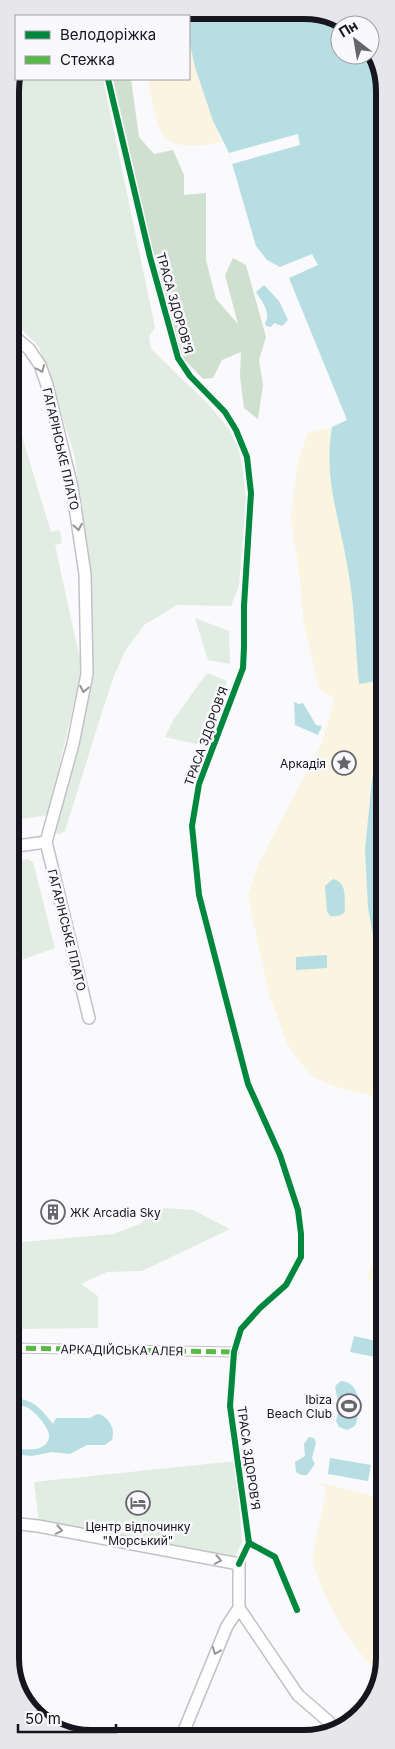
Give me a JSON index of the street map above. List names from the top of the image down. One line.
{"streets":{"street":["ГАГАРІНСЬКЕ ПЛАТО","АРКАДІЙСЬКА АЛЕЯ"],"cycle path":["ТРАСА ЗДОРОВ’Я"]},"one_way":["ГАГАРІНСЬКЕ ПЛАТО"],"places":{"place":["Аркадія"],"building":["ЖК Arcadia Sky"],"sports":["Ibiza Beach Club"],"hotel":["Центр відпочинку \"Морський\""]},"legend":["Велодоріжка","Стежка"],"scale_bar":"50 m","north":"top left"}
